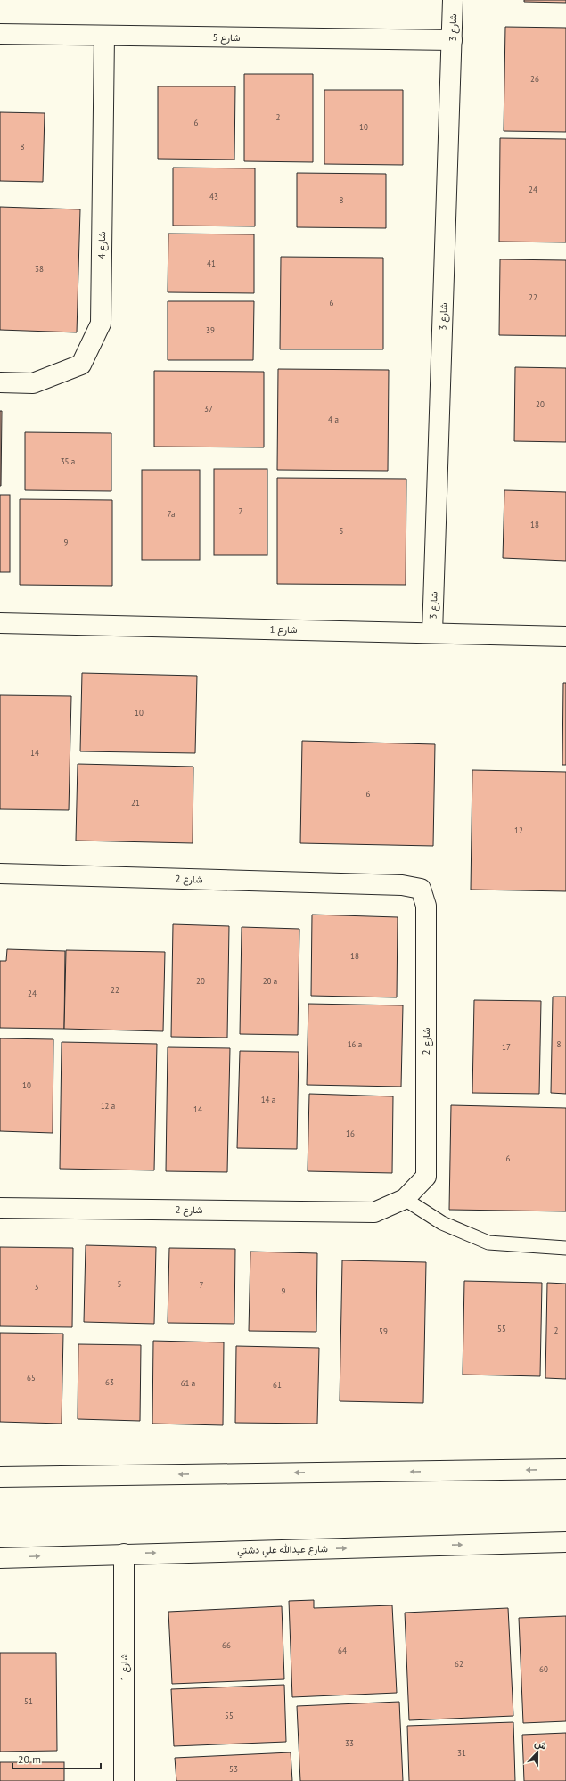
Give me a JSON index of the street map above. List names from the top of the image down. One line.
{"streets":{"street":["شارع 3","شارع 5","شارع 4","شارع 1","شارع 2","شارع عبدالله علي دشتي"]},"crossings":[["شارع 3","شارع 5"],["شارع 3","شارع 1"],["شارع 5","شارع 4"],["شارع 1","شارع عبدالله علي دشتي"]],"house_numbers":["26","2","6","10","8","24","43","8","41","38","22","6","39","20","37","4 a","35 a","7","7a","18","5","9","10","14","6","21","12","18","20","20 a","22","24","16 a","8","17","10","14 a","12 a","14","16","6","5","7","3","9","55","2","59","65","63","61 a","61","66","64","62","60","51","55","33","31","53"],"scale_bar":"20 m","north":"top"}
